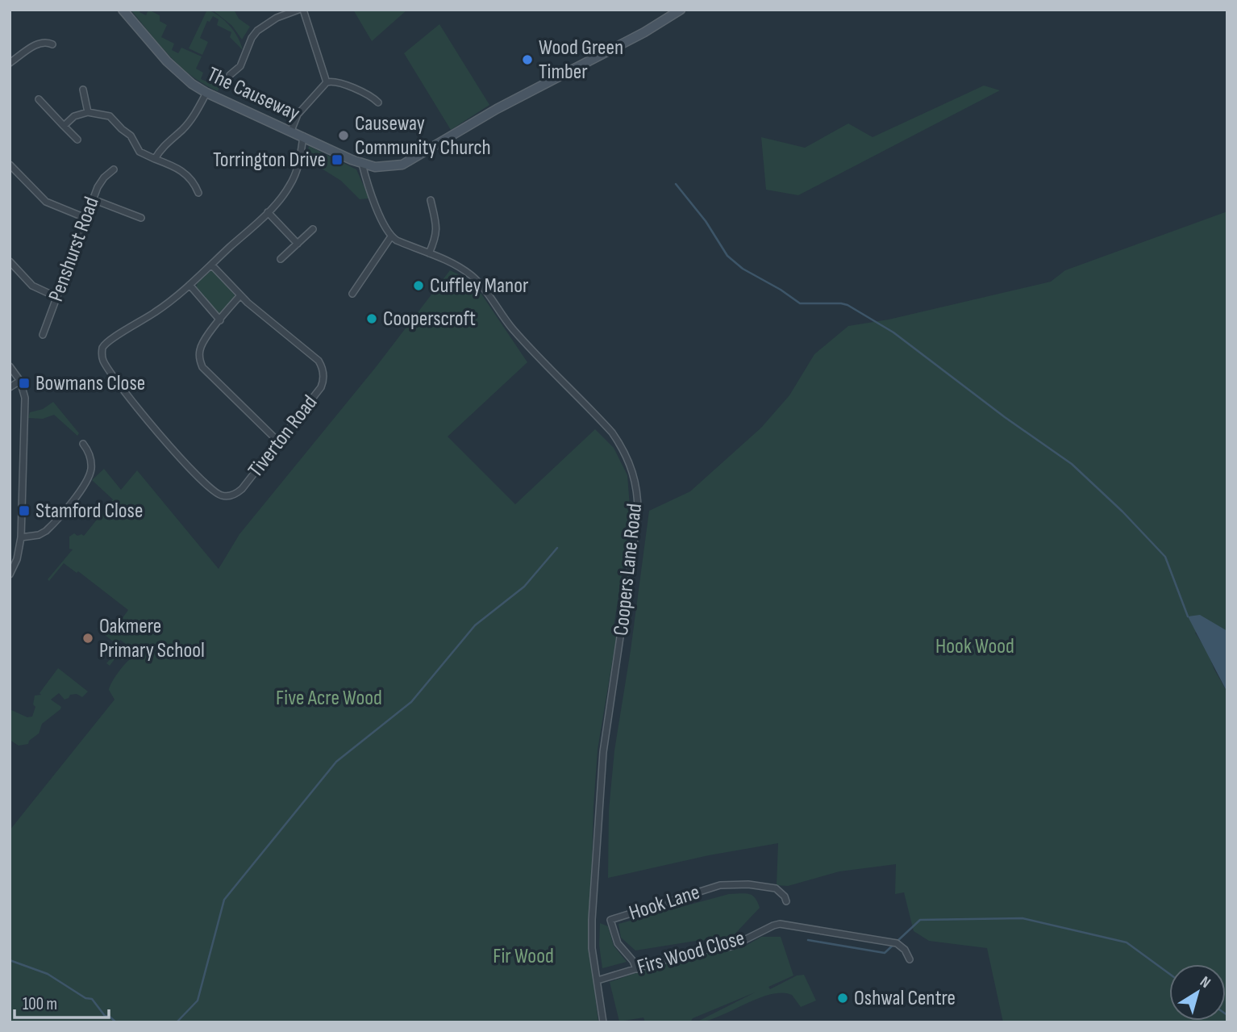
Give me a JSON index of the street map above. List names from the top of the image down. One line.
{"streets":{"main road":["The Causeway"],"street":["Penshurst Road","Tiverton Road","Coopers Lane Road","Hook Lane","Firs Wood Close"]},"crossings":[["Coopers Lane Road","Firs Wood Close"],["Hook Lane","Firs Wood Close"]],"parks":["Hook Wood","Five Acre Wood","Fir Wood"],"places":{"other":["Wood Green Timber","Causeway Community Church","Cuffley Manor","Cooperscroft","Oakmere Primary School","Oshwal Centre"],"transit":["Torrington Drive","Bowmans Close","Stamford Close"]},"scale_bar":"100 m","north":"top right"}
